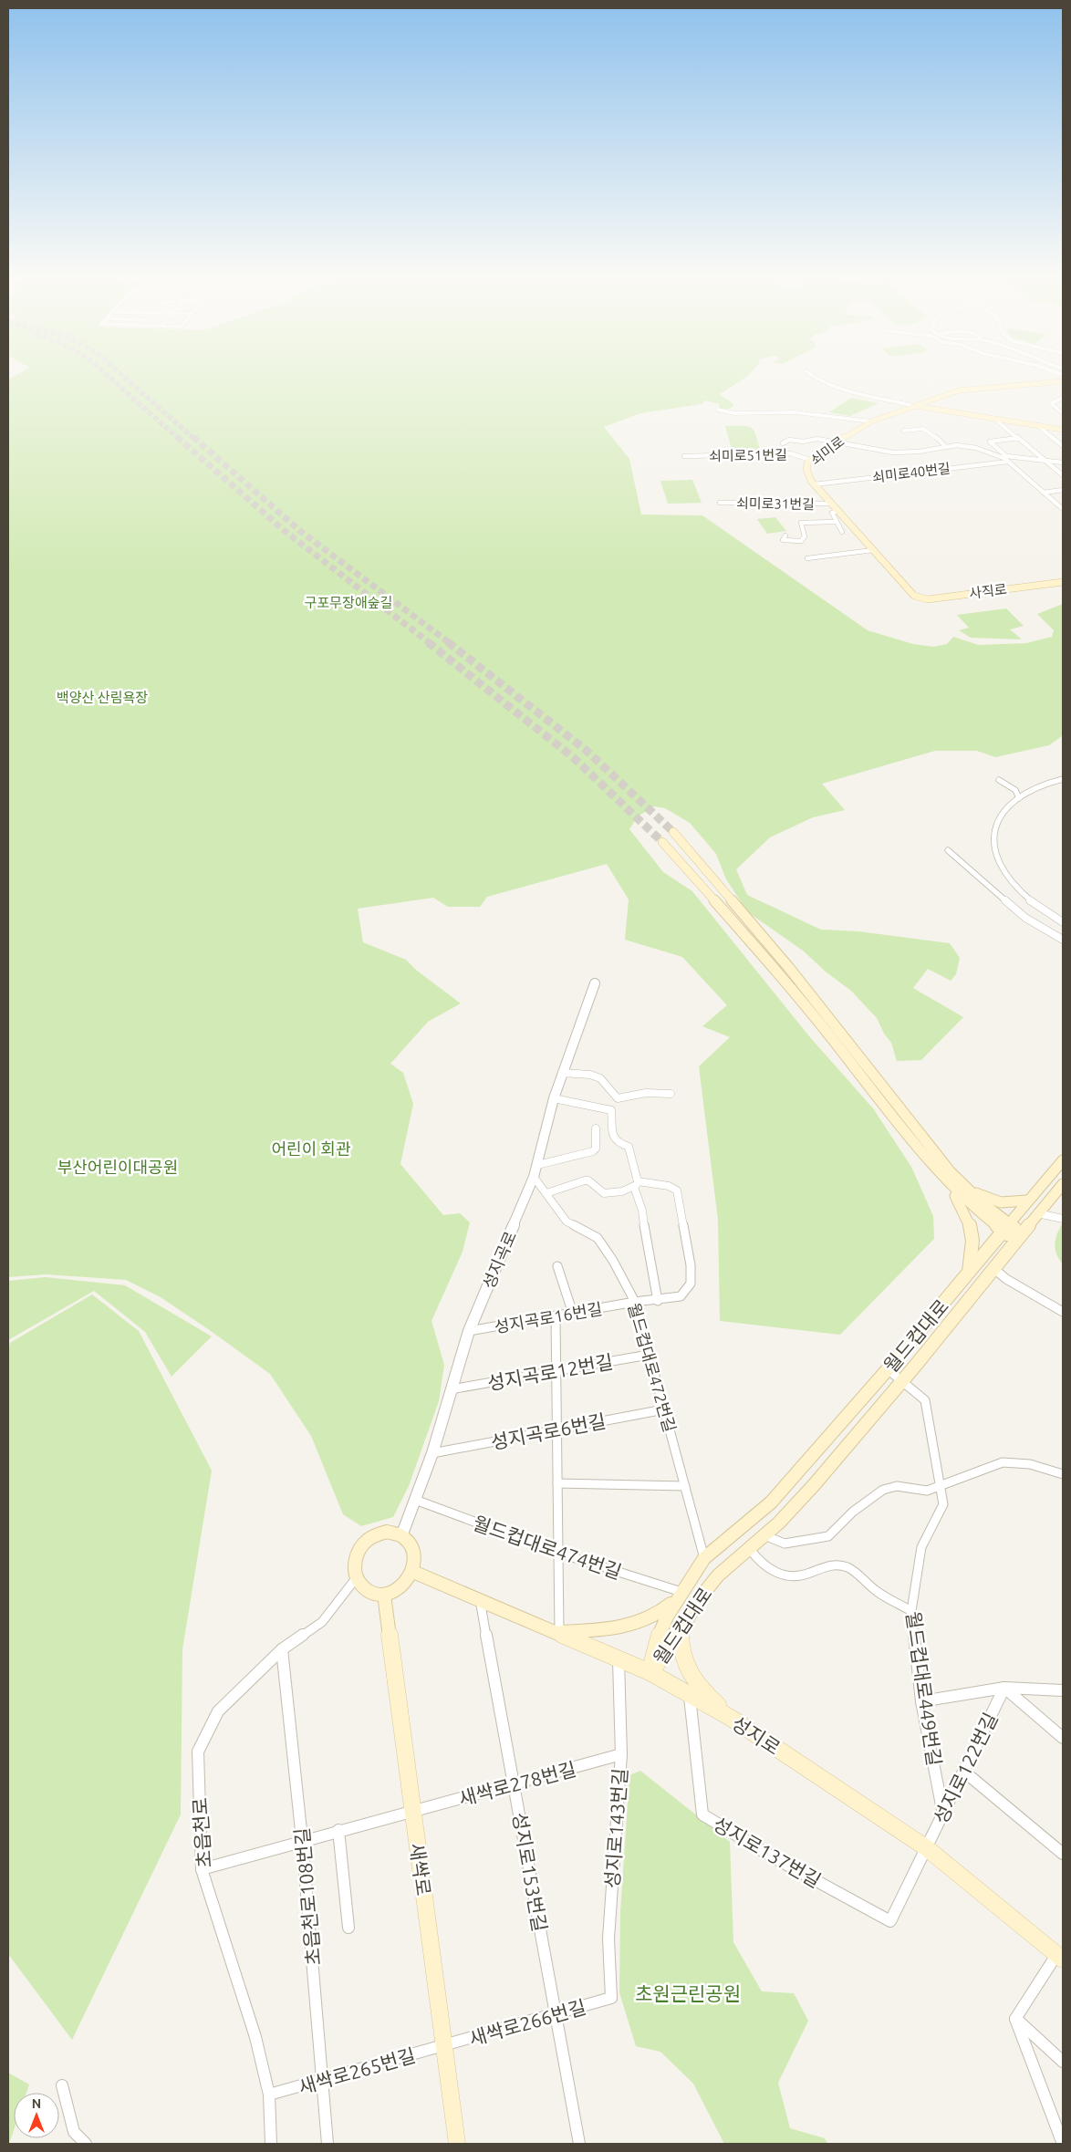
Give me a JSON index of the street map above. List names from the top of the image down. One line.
{"streets":{"main road":["쇠미로","사직로","월드컵대로","성지로","새싹로"],"street":["쇠미로51번길","쇠미로40번길","쇠미로31번길","성지곡로","성지곡로16번길","월드컵대로472번길","성지곡로12번길","성지곡로6번길","월드컵대로474번길","월드컵대로449번길","성지로122번길","새싹로278번길","성지로143번길","초읍천로","성지로137번길","성지로153번길","초읍천로108번길","새싹로266번길","새싹로265번길"]},"crossings":[["쇠미로","쇠미로51번길"],["쇠미로","쇠미로40번길"],["쇠미로","쇠미로31번길"],["쇠미로","사직로"],["성지곡로","성지곡로16번길"],["성지곡로","월드컵대로472번길"],["성지곡로","성지곡로12번길"],["성지곡로","성지곡로6번길"],["성지곡로","월드컵대로474번길"],["성지곡로","성지로"],["성지곡로","초읍천로"],["성지곡로","새싹로"],["성지곡로16번길","월드컵대로472번길"],["월드컵대로","월드컵대로472번길"],["월드컵대로","월드컵대로474번길"],["월드컵대로","월드컵대로449번길"],["월드컵대로","성지로"],["월드컵대로472번길","성지곡로12번길"],["월드컵대로472번길","성지곡로6번길"],["월드컵대로449번길","성지로122번길"],["성지로","성지로122번길"],["성지로","성지로143번길"],["성지로","초읍천로"],["성지로","성지로137번길"],["성지로","새싹로"],["성지로","성지로153번길"],["성지로122번길","성지로137번길"],["새싹로278번길","성지로143번길"],["새싹로278번길","초읍천로"],["새싹로278번길","새싹로"],["새싹로278번길","성지로153번길"],["새싹로278번길","초읍천로108번길"],["성지로143번길","새싹로266번길"],["초읍천로","새싹로"],["초읍천로","초읍천로108번길"],["초읍천로","새싹로265번길"],["새싹로","새싹로266번길"],["새싹로","새싹로265번길"],["성지로153번길","새싹로266번길"],["초읍천로108번길","새싹로265번길"],["새싹로266번길","새싹로265번길"]],"parks":["구포무장애숲길","백양산 산림욕장","어린이 회관","부산어린이대공원","초원근린공원"],"north":"top"}
